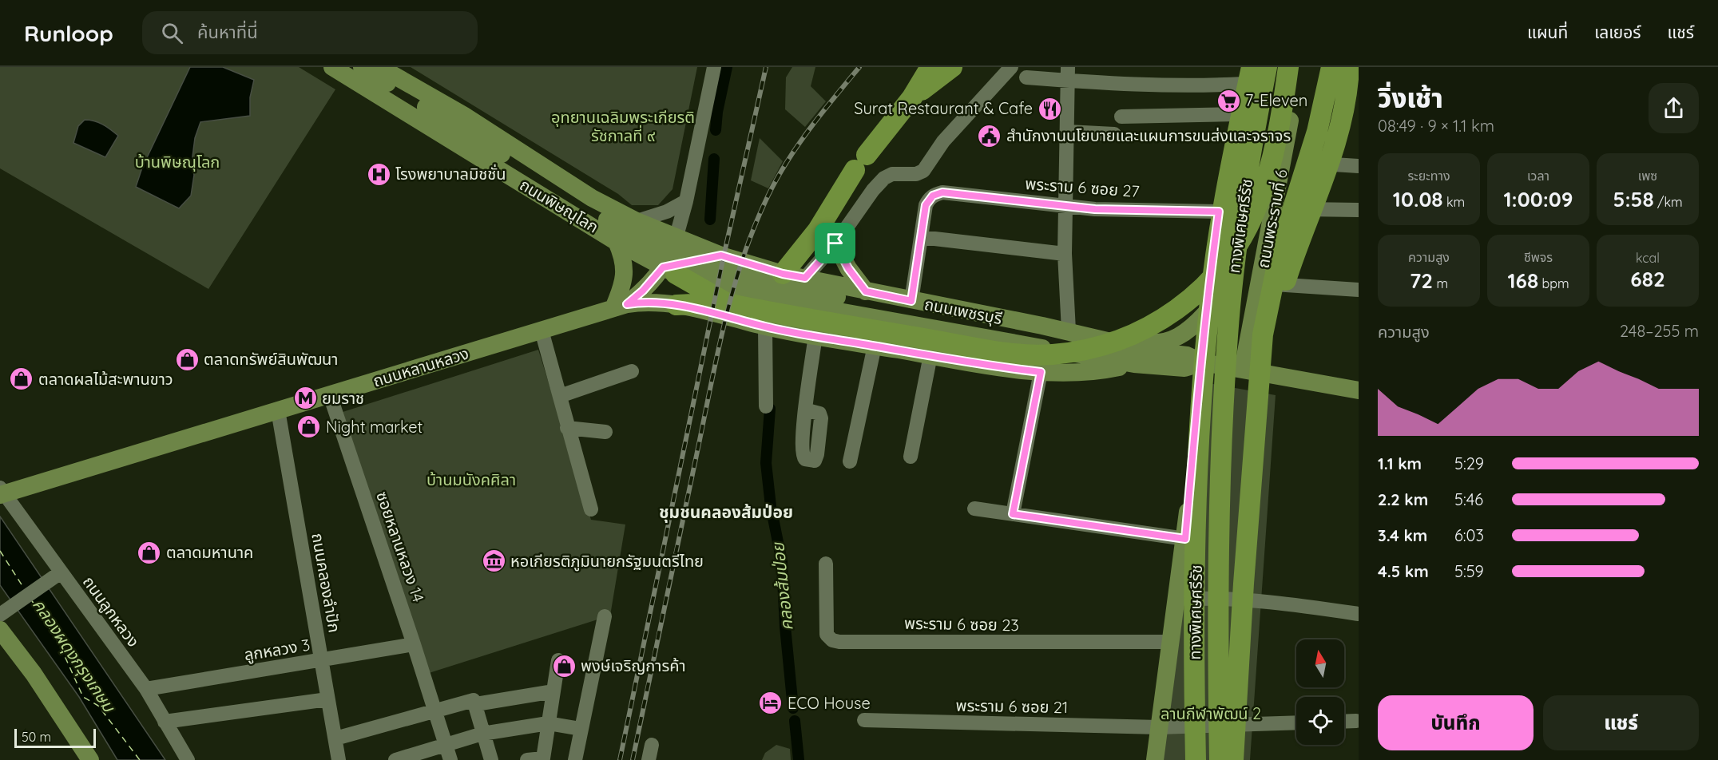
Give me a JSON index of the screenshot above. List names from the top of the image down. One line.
{"streets":{"highway":["ทางพิเศษศรีรัช"],"main road":["ถนนพิษณุโลก","ถนนพระรามที่ 6","ถนนเพชรบุรี","ถนนหลานหลวง"],"street":["พระราม 6 ซอย 27","ซอยหลานหลวง 14","ถนนคลองลำปัก","ถนนลูกหลวง","พระราม 6 ซอย 23","ลูกหลวง 3","พระราม 6 ซอย 21"]},"crossings":[["ถนนพิษณุโลก","ถนนเพชรบุรี"],["ถนนพิษณุโลก","ถนนหลานหลวง"],["ถนนพระรามที่ 6","ถนนเพชรบุรี"],["ถนนเพชรบุรี","ถนนหลานหลวง"],["ถนนหลานหลวง","ซอยหลานหลวง 14"],["ถนนหลานหลวง","ถนนคลองลำปัก"],["ถนนหลานหลวง","ถนนลูกหลวง"],["ซอยหลานหลวง 14","ลูกหลวง 3"],["ถนนคลองลำปัก","ลูกหลวง 3"],["ถนนลูกหลวง","ลูกหลวง 3"]],"districts":["ชุมชนคลองส้มป่อย"],"water":["คลองส้มป่อย","คลองผดุงกรุงเกษม"],"parks":["อุทยานเฉลิมพระเกียรติ รัชกาลที่ ๙","บ้านพิษณุโลก","บ้านมนังคศิลา","ลานกีฬาพัฒน์ 2"],"places":{"supermarket":["7-Eleven"],"restaurant":["Surat Restaurant & Cafe"],"public building":["สำนักงานนโยบายและแผนการขนส่งและจราจร"],"hospital":["โรงพยาบาลมิชชั่น"],"shop":["ตลาดทรัพย์สินพัฒนา","ตลาดผลไม้สะพานขาว","Night market","ตลาดมหานาค","พงษ์เจริญการค้า"],"metro station":["ยมราช"],"museum":["หอเกียรติภูมินายกรัฐมนตรีไทย"],"hotel":["ECO House"]},"scale_bar":"50 m","north":"top","page":{"header":"Runloop","search":"ค้นหาที่นี่","nav":["แผนที่","เลเยอร์","แชร์"],"heading":["วิ่งเช้า","08:49 · 9 × 1.1 km"],"stats":[["ระยะทาง","10.08 km"],["เวลา","1:00:09"],["เพซ","5:58 /km"],["ความสูง","72 m"],["ชีพจร","168 bpm"],["kcal","682"]],"chart":["ความสูง","248–255 m"],"list":[{"name":"1.1 km","note":"5:29"},{"name":"2.2 km","note":"5:46"},{"name":"3.4 km","note":"6:03"},{"name":"4.5 km","note":"5:59"}],"buttons":["บันทึก","แชร์"],"scale":"50 m"}}
